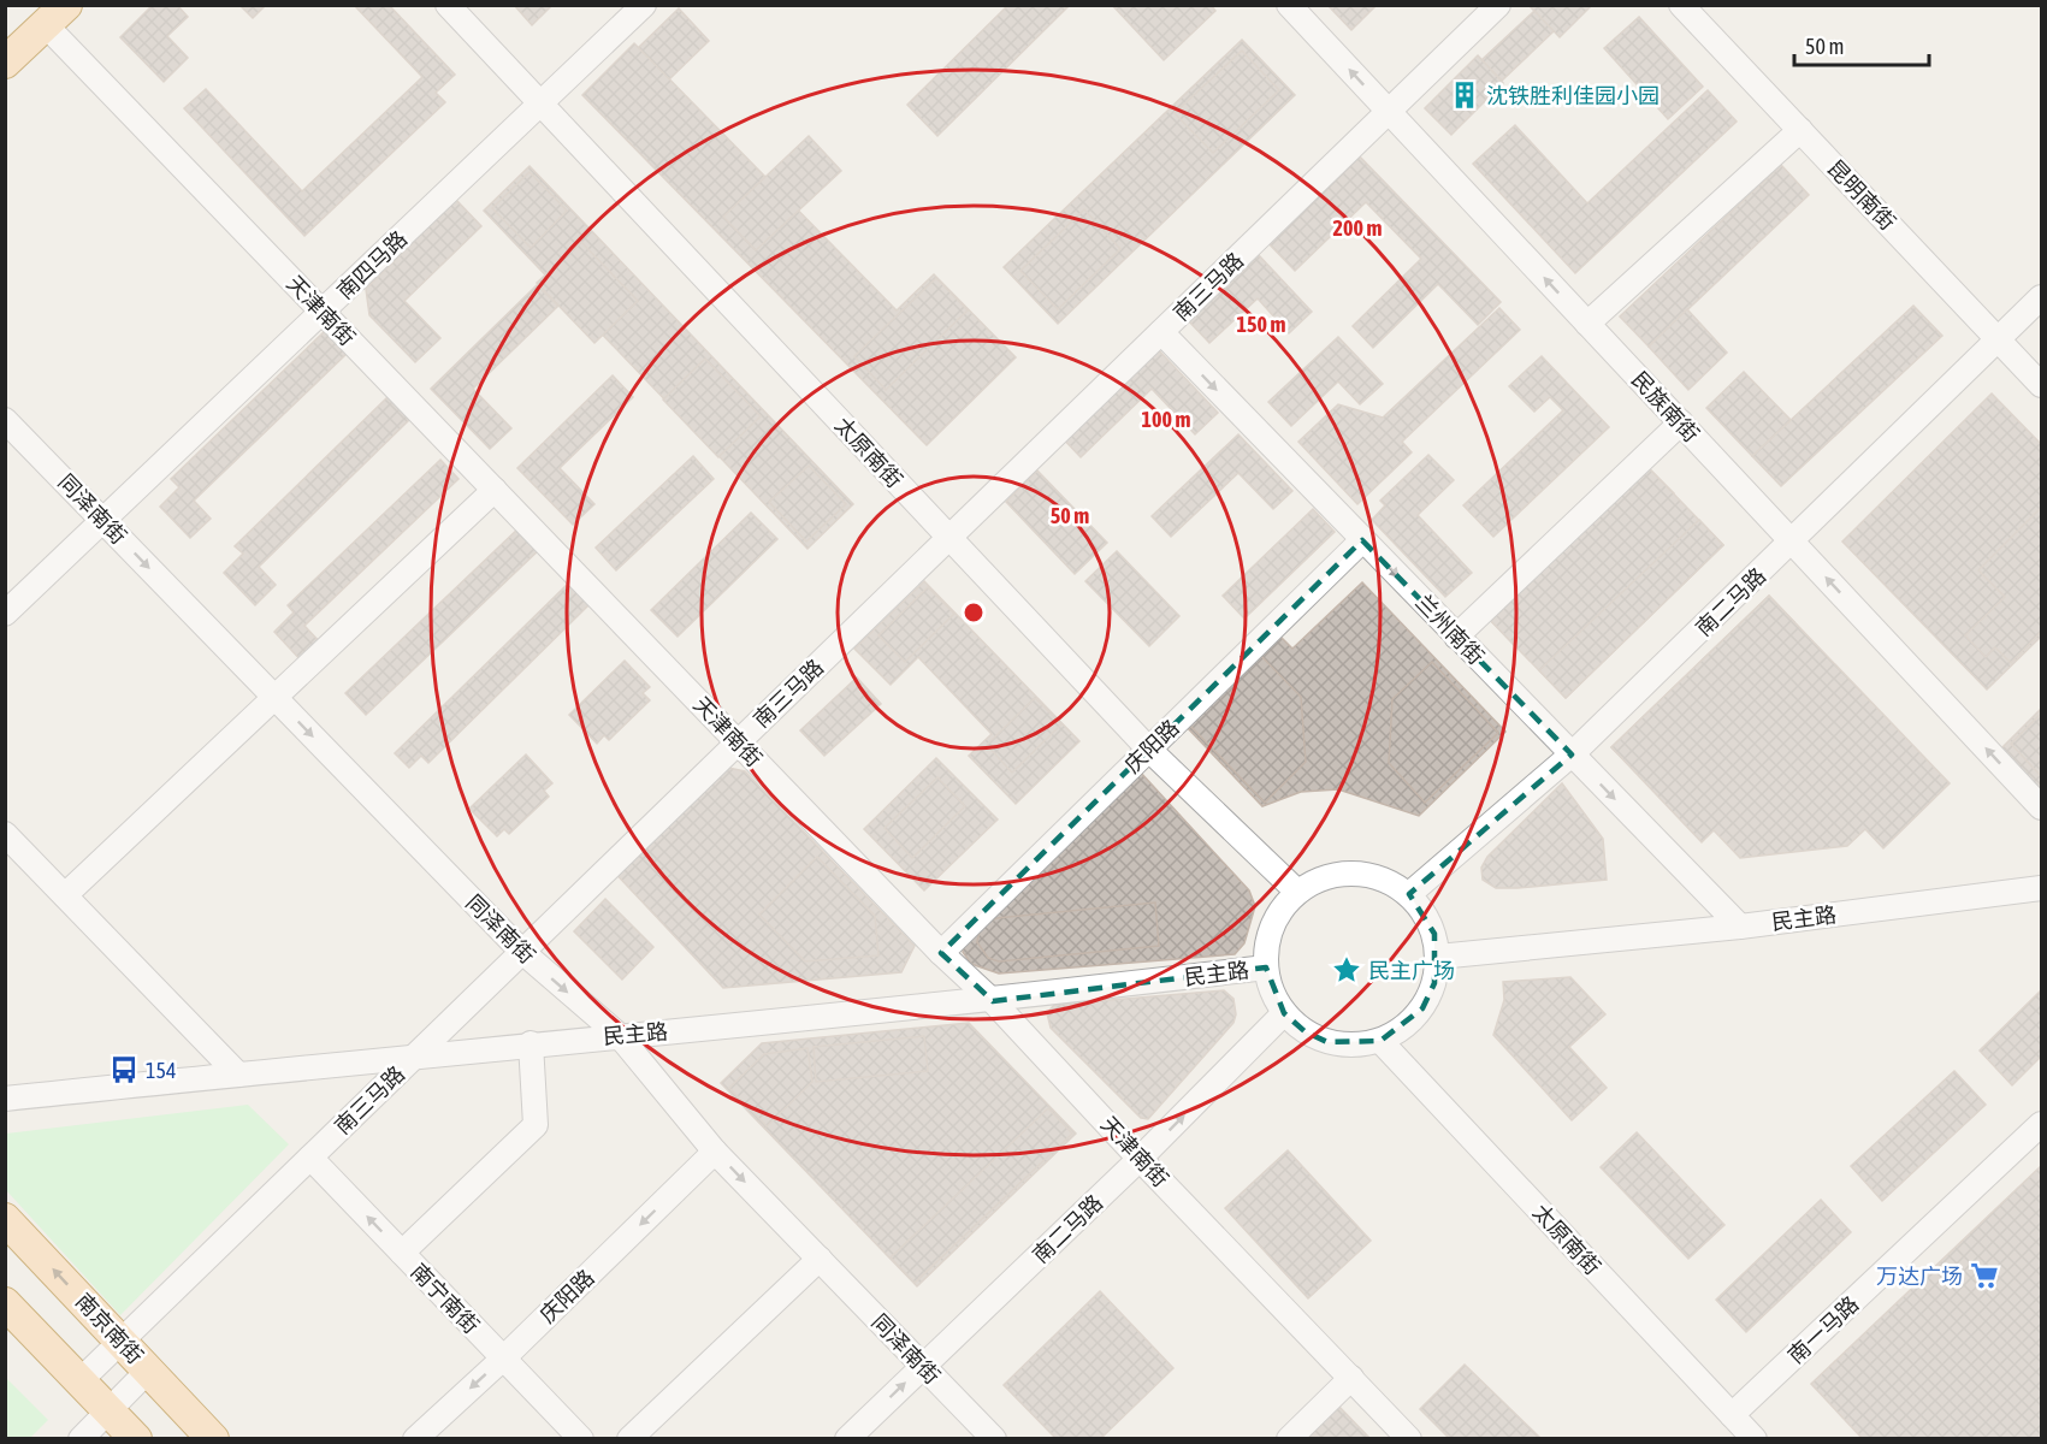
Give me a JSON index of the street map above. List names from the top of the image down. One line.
{"streets":{"main road":["南京南街"],"street":["昆明南街","南四马路","南三马路","天津南街","民族南街","太原南街","同泽南街","南二马路","兰州南街","庆阳路","民主路","南宁南街","南一马路"]},"crossings":[["昆明南街","南二马路"],["南四马路","天津南街"],["南四马路","太原南街"],["南四马路","同泽南街"],["南三马路","天津南街"],["南三马路","民族南街"],["南三马路","太原南街"],["南三马路","同泽南街"],["南三马路","兰州南街"],["南三马路","民主路"],["南三马路","南宁南街"],["南三马路","南京南街"],["天津南街","南二马路"],["天津南街","庆阳路"],["天津南街","民主路"],["民族南街","南二马路"],["太原南街","南二马路"],["太原南街","庆阳路"],["太原南街","民主路"],["太原南街","南一马路"],["同泽南街","南二马路"],["同泽南街","庆阳路"],["同泽南街","民主路"],["南二马路","兰州南街"],["南二马路","民主路"],["兰州南街","庆阳路"],["兰州南街","民主路"],["庆阳路","南宁南街"]],"one_way":["民族南街","同泽南街","兰州南街"],"places":{"building":["沈铁胜利佳园小园"],"place":["民主广场"],"bus stop":["154"],"supermarket":["万达广场"]},"scale_bar":"50 m","rings":["200 m","150 m","100 m","50 m"]}
